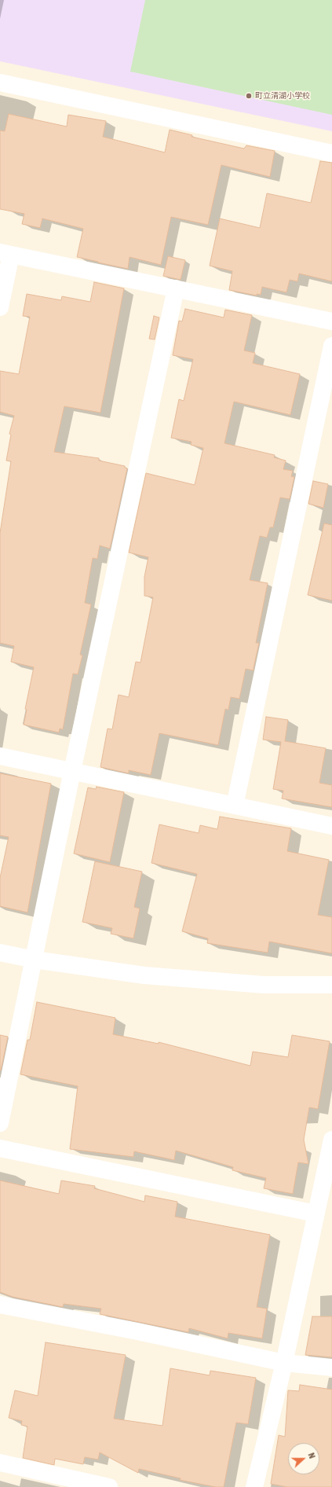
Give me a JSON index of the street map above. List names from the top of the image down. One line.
{"places":["町立清湖小学校"],"north":"right"}
